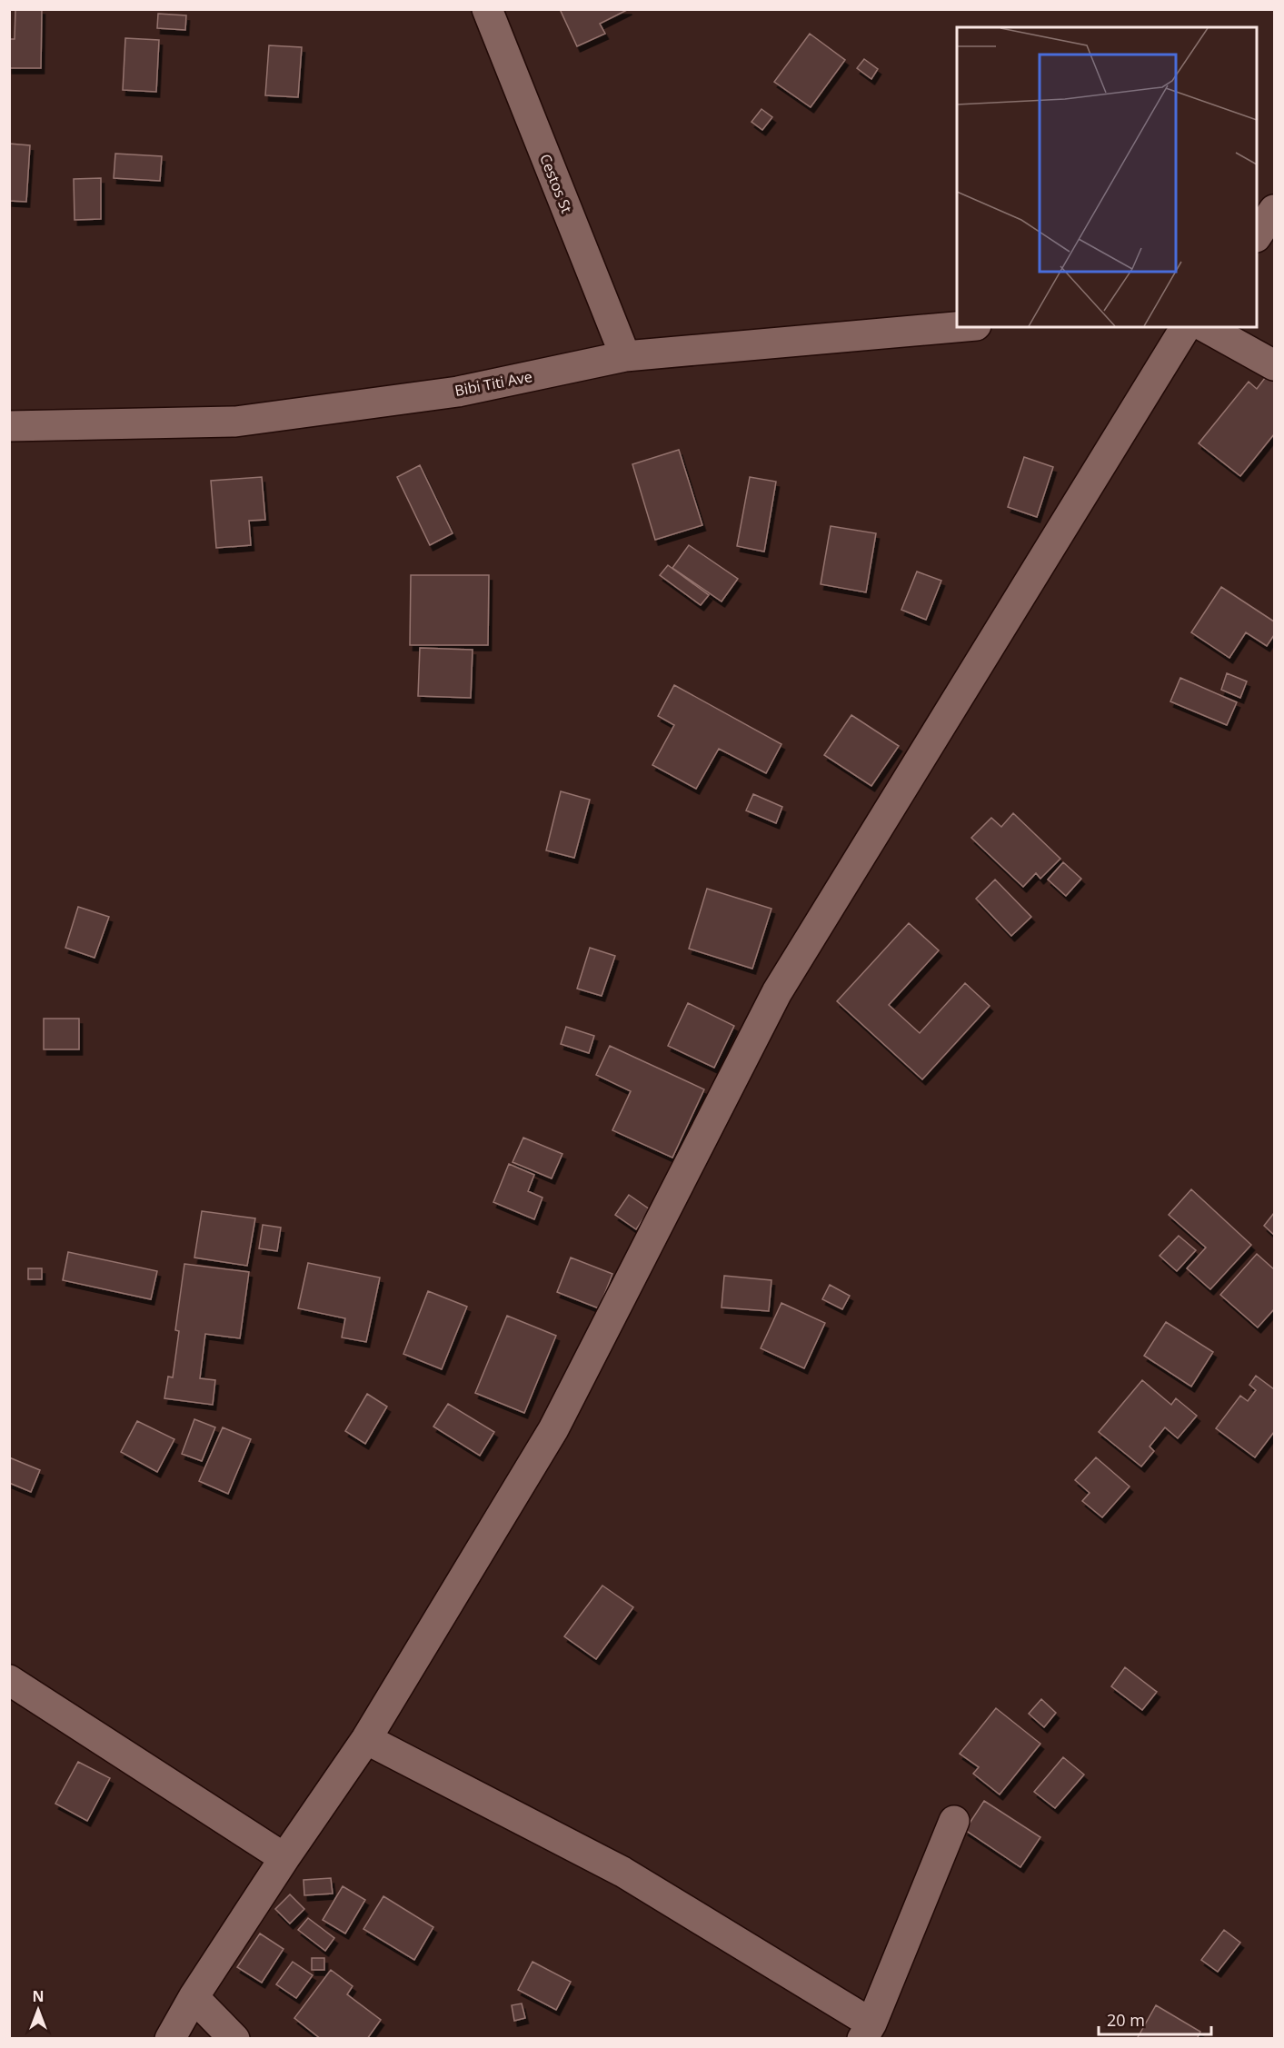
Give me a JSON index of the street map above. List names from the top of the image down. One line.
{"streets":{"street":["Cestos St","Bibi Titi Ave"]},"crossings":[["Cestos St","Bibi Titi Ave"]],"scale_bar":"20 m","north":"top"}
